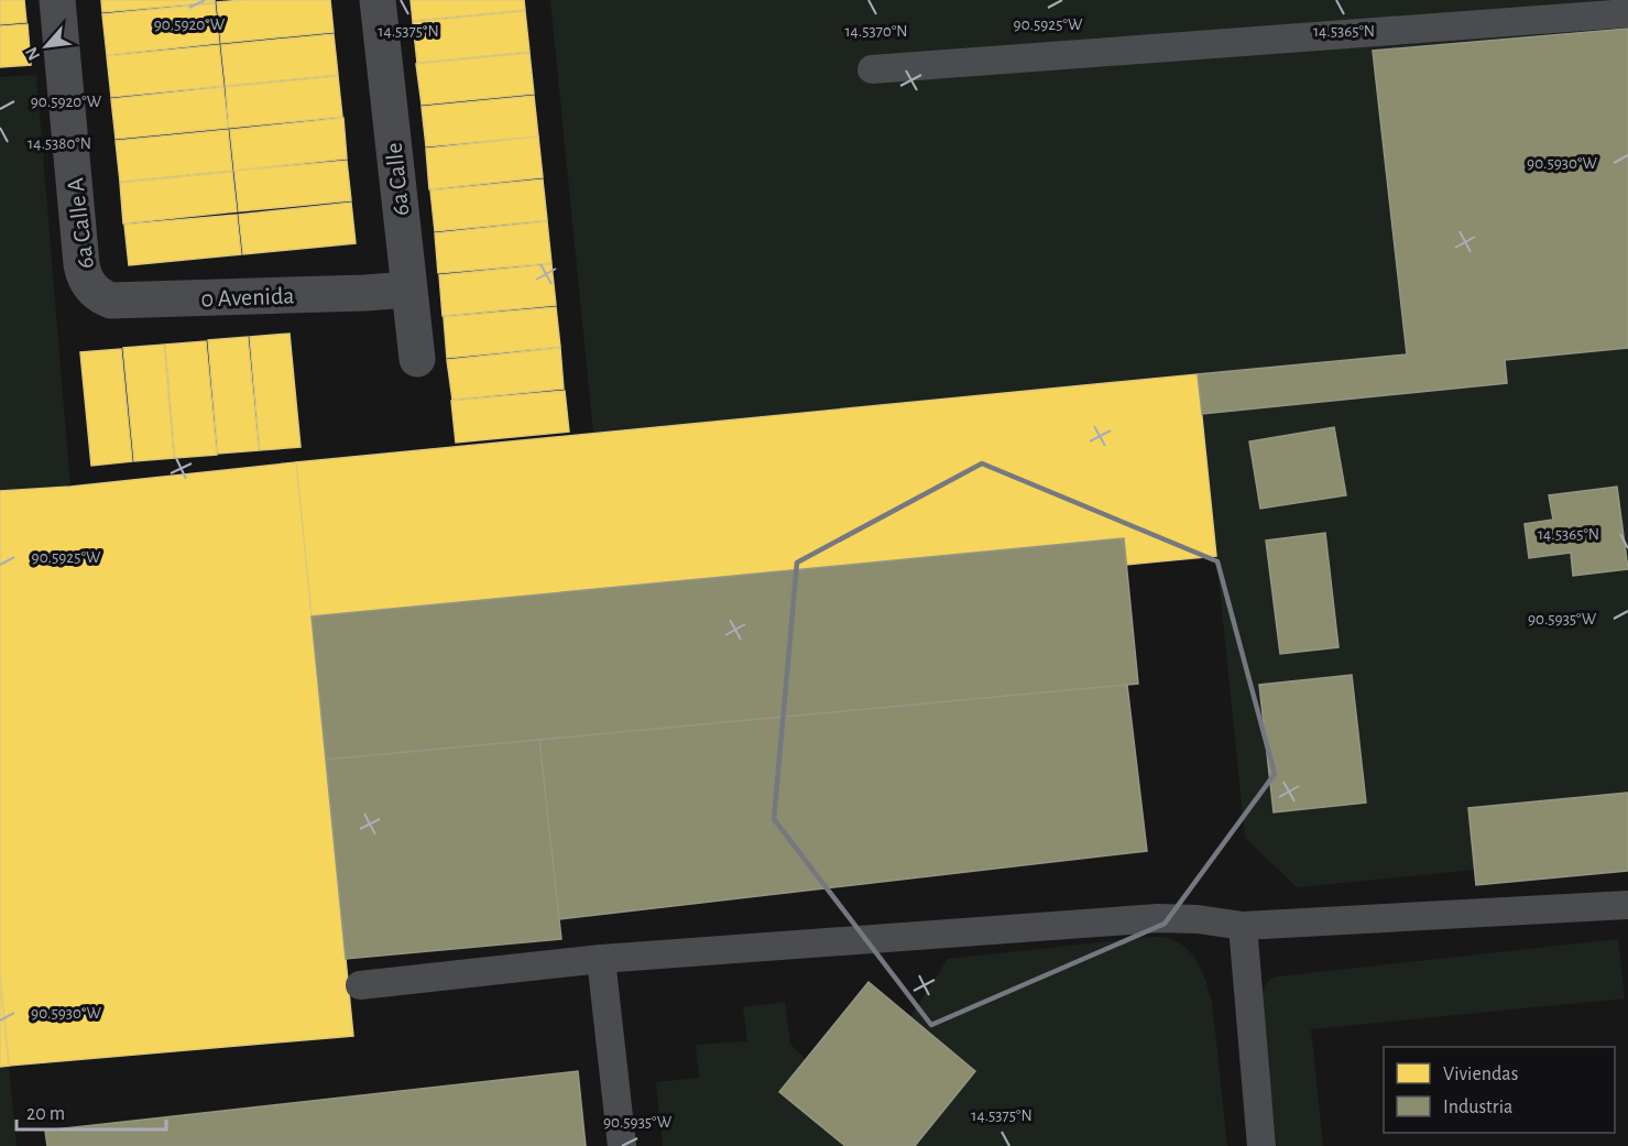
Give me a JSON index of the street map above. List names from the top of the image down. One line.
{"streets":{"street":["6a Calle","6a Calle A","0 Avenida"]},"crossings":[["6a Calle","0 Avenida"],["6a Calle A","0 Avenida"]],"legend":["Viviendas","Industria"],"scale_bar":"20 m","north":"bottom left","coordinates":["90.5925°W","90.5920°W","14.5375°N","14.5370°N","14.5365°N","14.5380°N","90.5930°W","90.5935°W"]}
